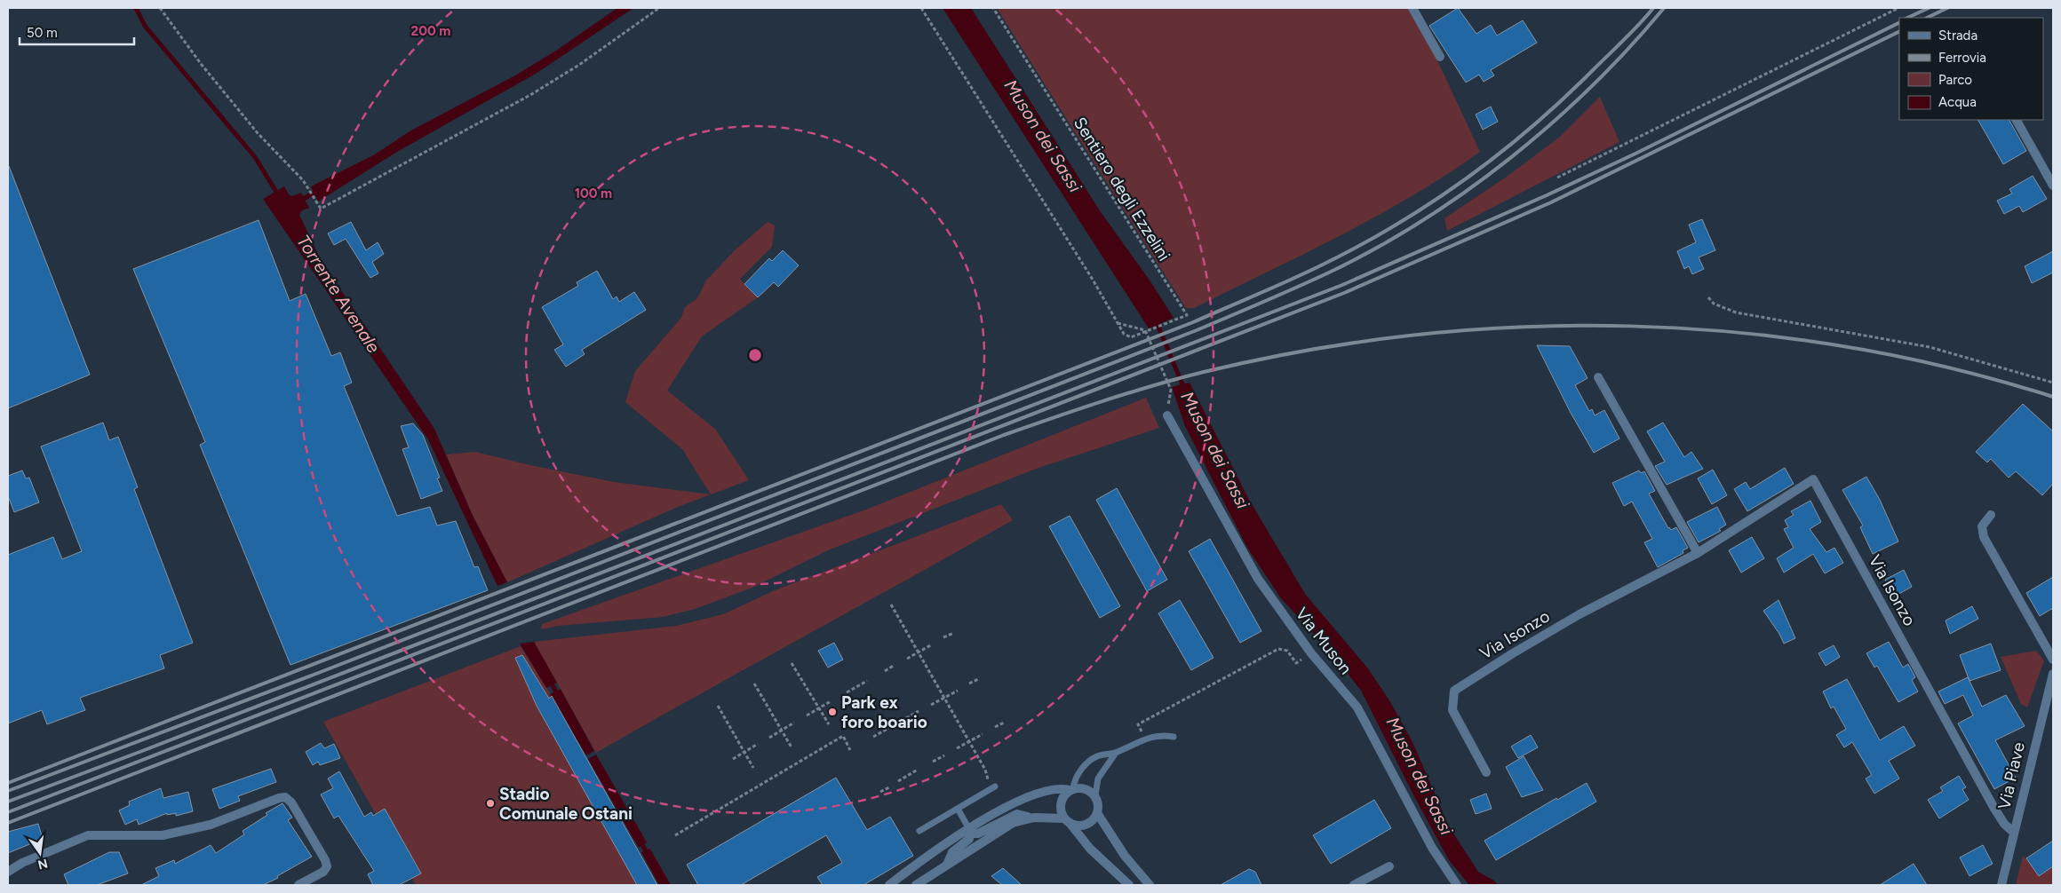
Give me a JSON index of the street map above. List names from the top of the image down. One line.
{"streets":{"street":["Via Isonzo","Via Muson","Via Piave"],"path":["Sentiero degli Ezzelini"]},"crossings":[["Via Isonzo","Via Piave"]],"water":["Muson dei Sassi","Torrente Avenale"],"places":["Park ex foro boario","Stadio Comunale Ostani"],"legend":["Strada","Ferrovia","Parco","Acqua"],"scale_bar":"50 m","north":"bottom","rings":["200 m","100 m"]}
